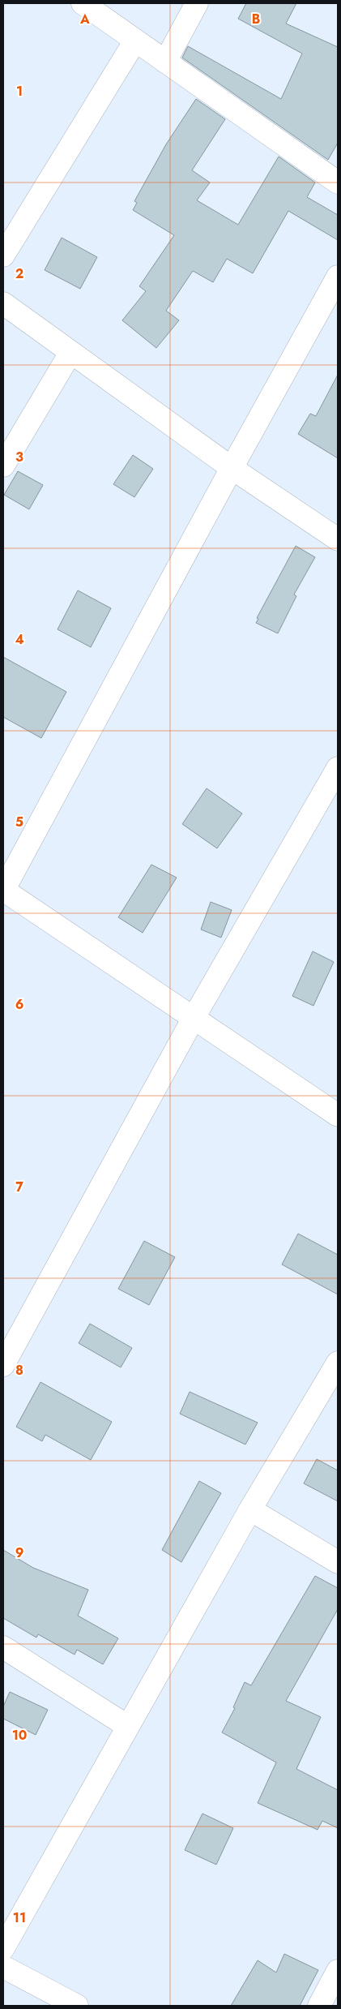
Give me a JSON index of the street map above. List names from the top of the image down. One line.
{"grid":{"columns":["A","B"],"rows":["1","2","3","4","5","6","7","8","9","10","11"]}}
